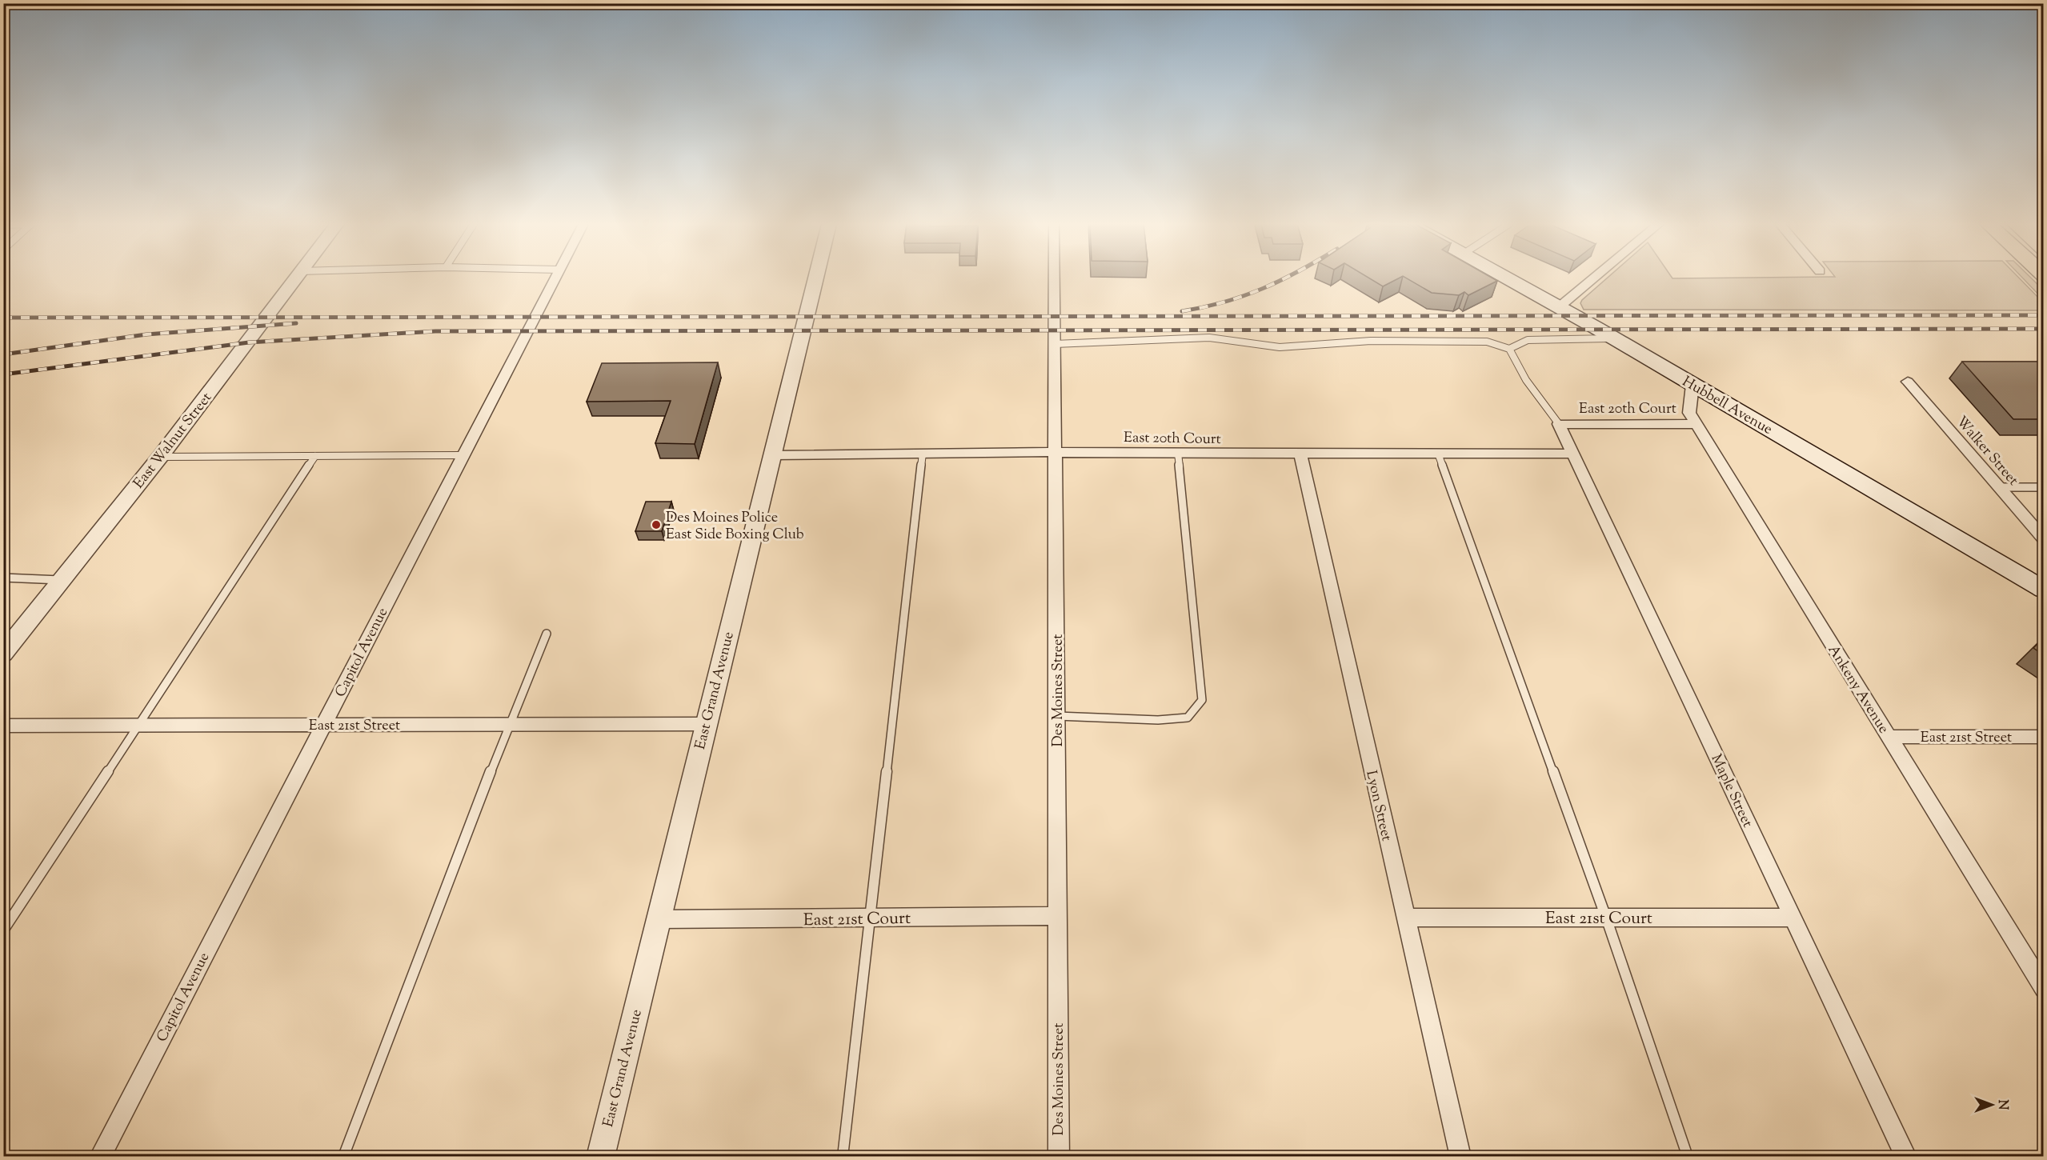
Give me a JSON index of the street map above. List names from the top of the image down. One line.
{"streets":{"main road":["Hubbell Avenue"],"street":["East 20th Court","East Walnut Street","Walker Street","Capitol Avenue","Ankeny Avenue","East Grand Avenue","Des Moines Street","East 21st Street","Maple Street","Lyon Street","East 21st Court"]},"crossings":[["Hubbell Avenue","Ankeny Avenue"],["East 20th Court","Ankeny Avenue"],["East 20th Court","East Grand Avenue"],["East 20th Court","Des Moines Street"],["East 20th Court","Maple Street"],["East 20th Court","Lyon Street"],["Capitol Avenue","East 21st Street"],["Ankeny Avenue","East 21st Street"],["East Grand Avenue","East 21st Street"],["East Grand Avenue","East 21st Court"],["Des Moines Street","East 21st Court"],["Maple Street","East 21st Court"],["Lyon Street","East 21st Court"]],"places":["Des Moines Police East Side Boxing Club"],"north":"right"}
